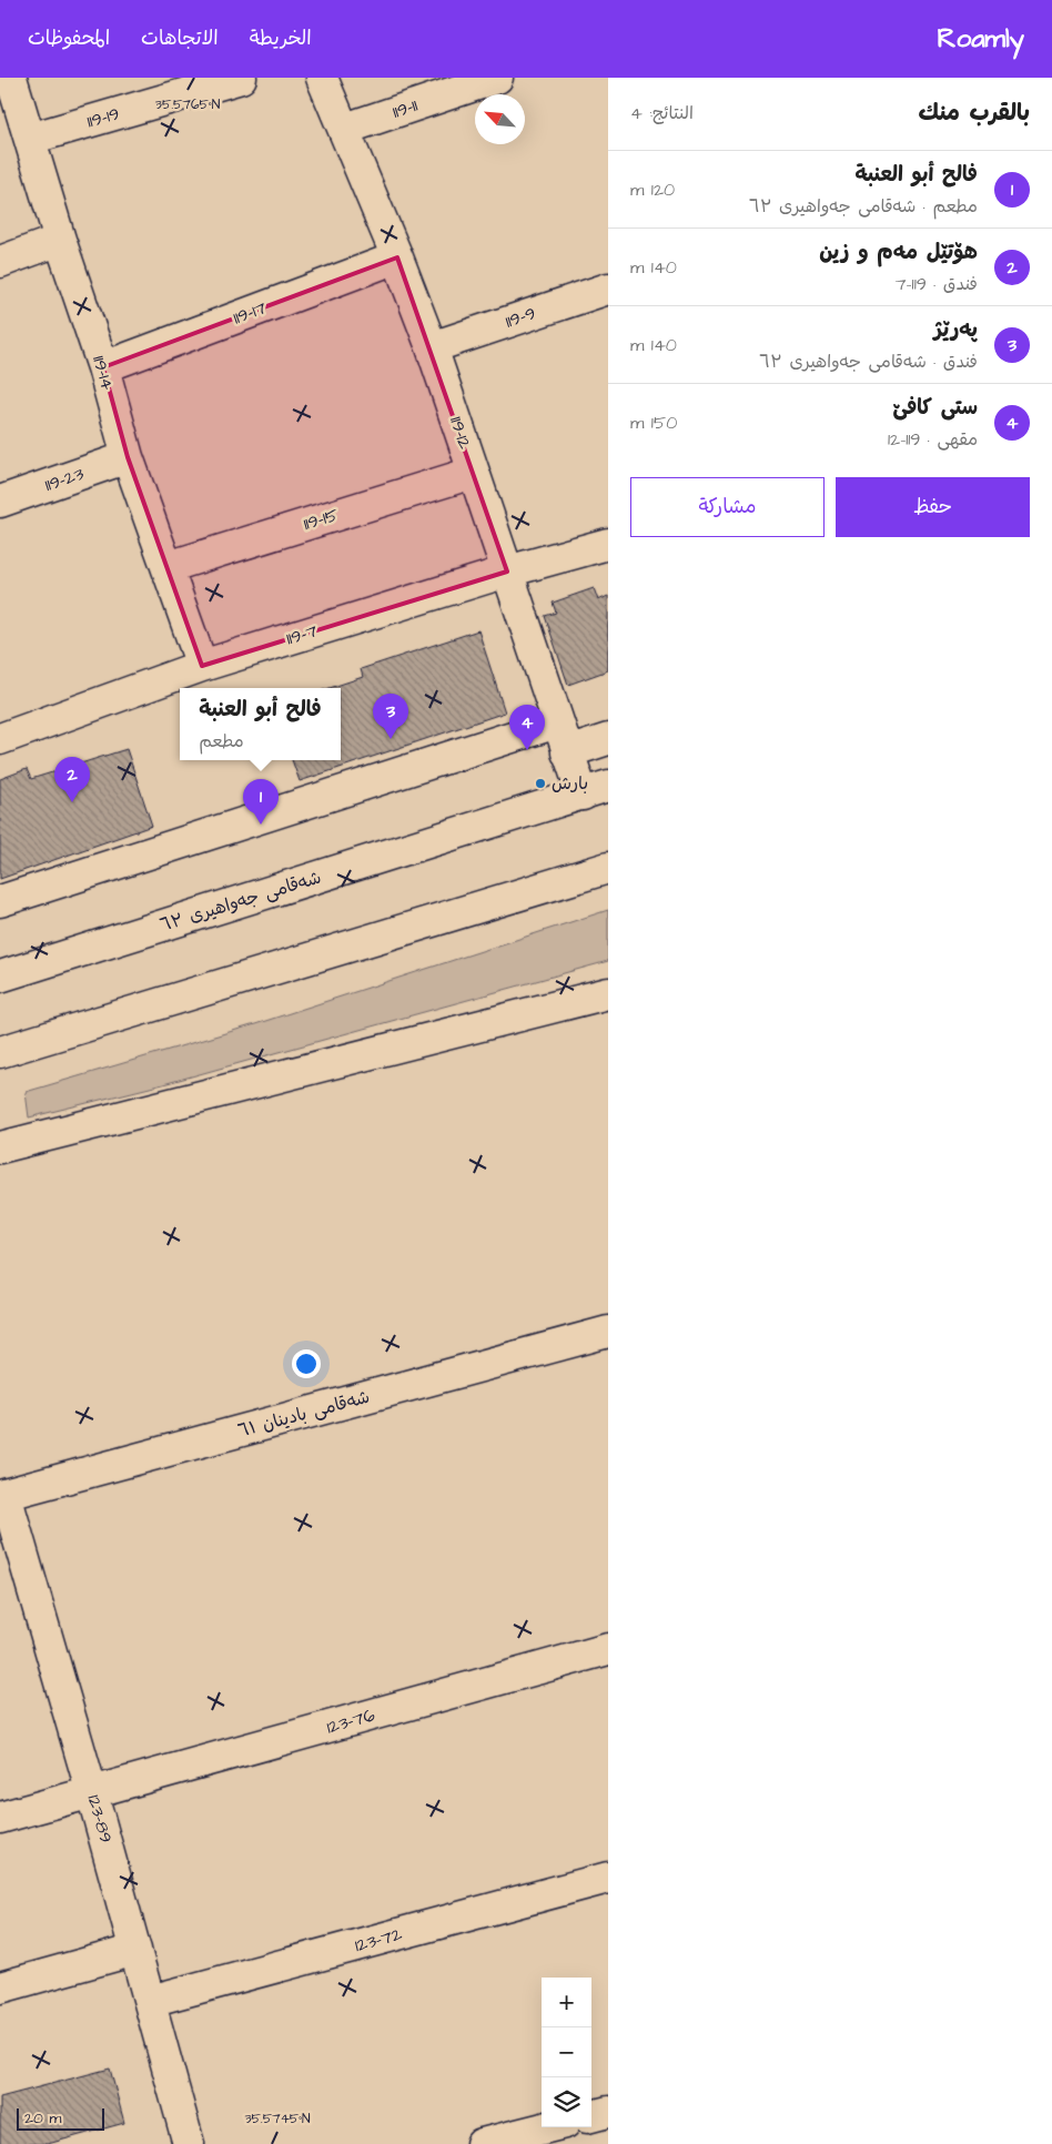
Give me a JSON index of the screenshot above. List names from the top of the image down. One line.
{"streets":{"street":["119-11","119-19","119-17","119-9","119-14","119-12","119-23","119-15","119-7","شەقامی جەواهیری ٦٣","شەقامی بادینان ٦١","123-76","123-89","123-72"]},"crossings":[["119-11","119-12"],["119-19","119-14"],["119-17","119-14"],["119-17","119-12"],["119-9","119-12"],["119-14","119-23"],["119-14","119-15"],["119-14","119-7"],["119-12","119-15"],["119-12","119-7"],["119-12","شەقامی جەواهیری ٦٣"],["شەقامی بادینان ٦١","123-89"],["123-76","123-89"],["123-89","123-72"]],"places":["بارش"],"scale_bar":"20 m","north":"top left","page":{"header":"Roamly","nav":["الخريطة","الاتجاهات","المحفوظات"],"heading":["بالقرب منك","النتائج: 4"],"list":[{"mark":"1","name":"فالح أبو العنبة","note":"مطعم · شەقامی جەواهیری ٦٣","value":"120 m"},{"mark":"2","name":"هۆتێل مەم و زین","note":"فندق · 119-7","value":"140 m"},{"mark":"3","name":"پەرێژ","note":"فندق · شەقامی جەواهیری ٦٣","value":"140 m"},{"mark":"4","name":"ستی کافێ","note":"مقهى · 119-12","value":"150 m"}],"buttons":["حفظ","مشاركة"],"popup":["فالح أبو العنبة","مطعم"],"pins":["3","4","2","1"],"map_buttons":["+","−"],"scale":"20 m"},"coordinates":["35.5765°N","35.5745°N"]}
